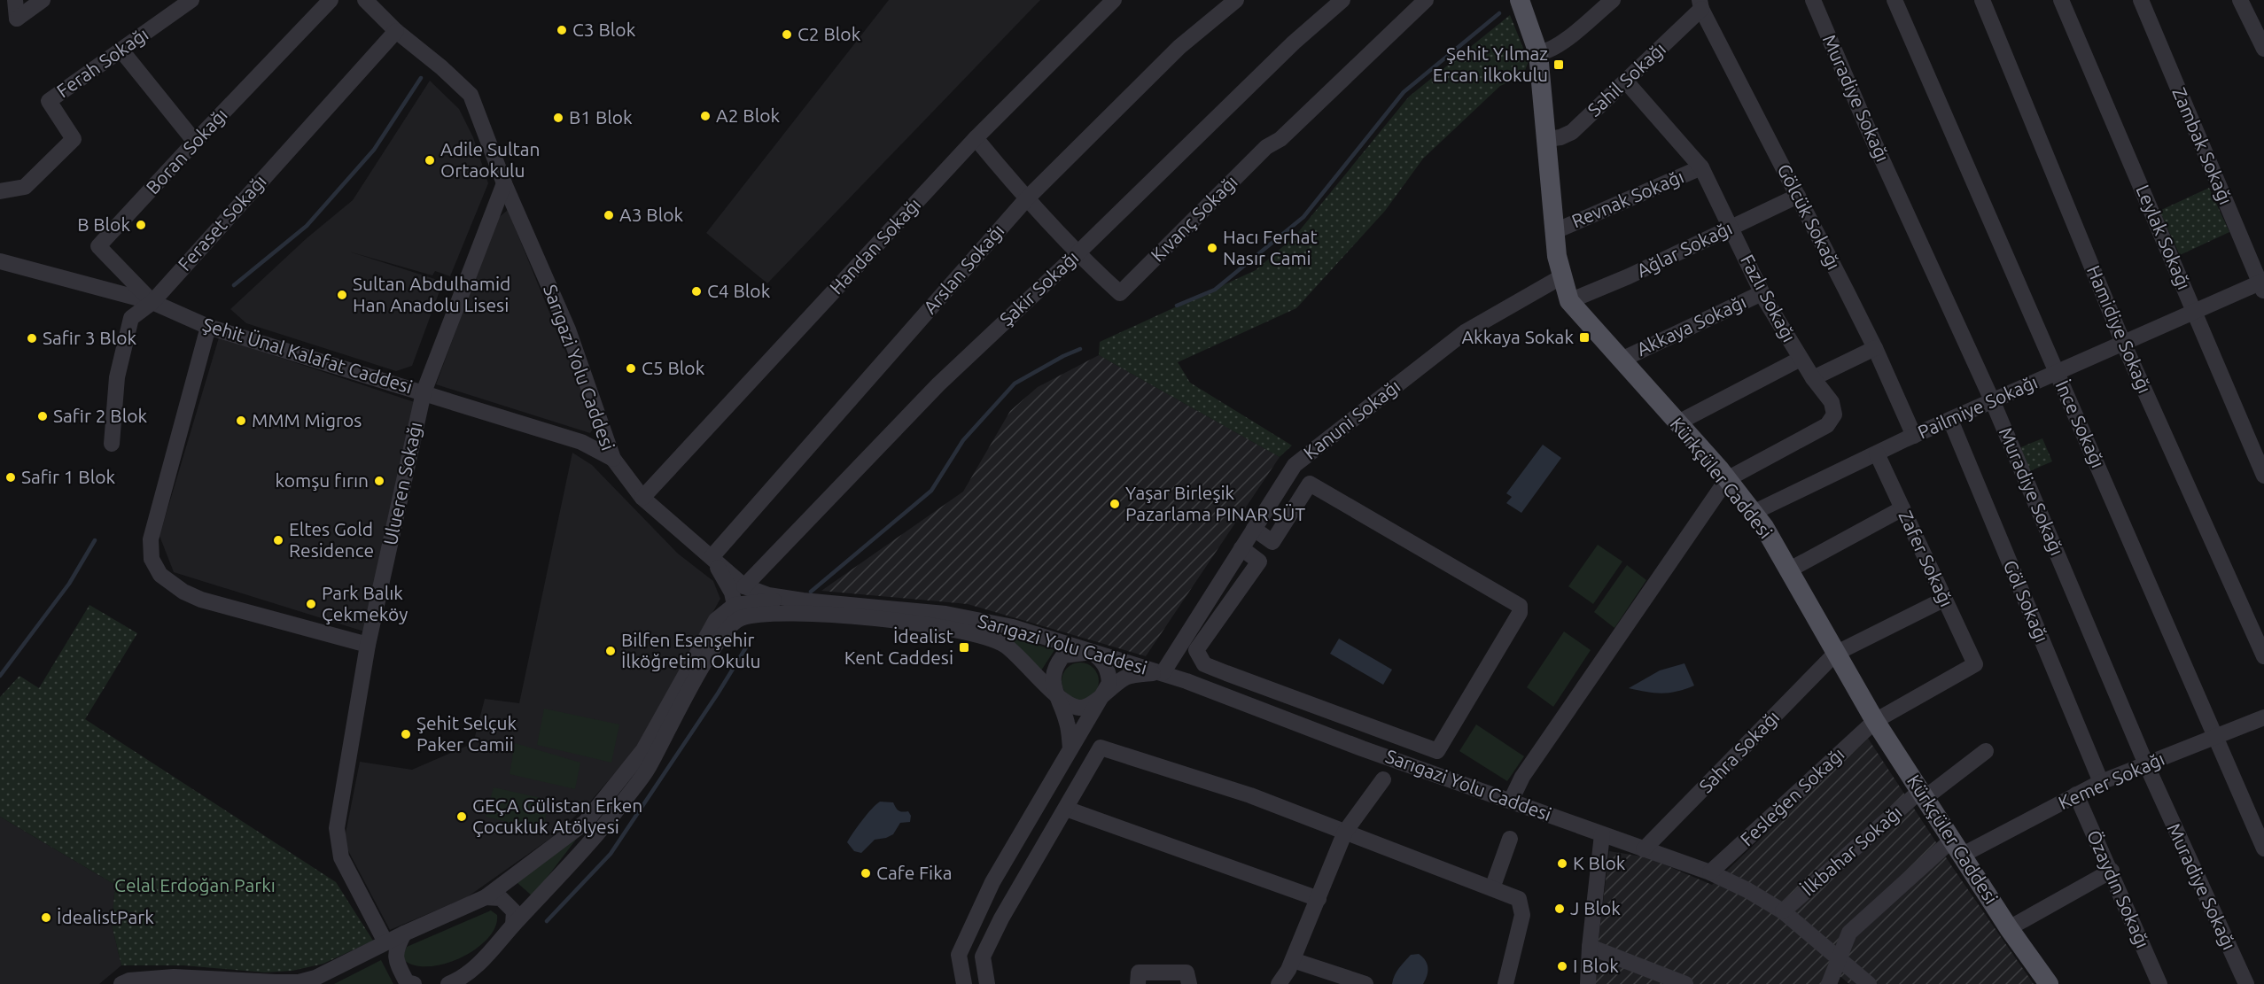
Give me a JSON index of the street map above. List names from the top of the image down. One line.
{"streets":{"main road":["Kürkçüler Caddesi"],"street":["Ferah Sokağı","Sahil Sokağı","Muradiye Sokağı","Zambak Sokağı","Boran Sokağı","Revnak Sokağı","Gölcük Sokağı","Kıvanç Sokağı","Feraset Sokağı","Leylak Sokağı","Handan Sokağı","Ağlar Sokağı","Arslan Sokağı","Şakir Sokağı","Fazlı Sokağı","Akkaya Sokağı","Hamidiye Sokağı","Şehit Ünal Kalafat Caddesi","Sarıgazi Yolu Caddesi","Pailmiye Sokağı","Kanuni Sokağı","İnce Sokağı","Ulueren Sokağı","Zafer Sokağı","Göl Sokağı","Sahra Sokağı","Kemer Sokağı","Fesleğen Sokağı","İlkbahar Sokağı","Özaydın Sokağı"]},"crossings":[["Sahil Sokağı","Gölcük Sokağı"],["Sahil Sokağı","Fazlı Sokağı"],["Sahil Sokağı","Kürkçüler Caddesi"],["Muradiye Sokağı","Pailmiye Sokağı"],["Muradiye Sokağı","Kemer Sokağı"],["Zambak Sokağı","Pailmiye Sokağı"],["Boran Sokağı","Feraset Sokağı"],["Boran Sokağı","Şehit Ünal Kalafat Caddesi"],["Revnak Sokağı","Fazlı Sokağı"],["Revnak Sokağı","Kürkçüler Caddesi"],["Gölcük Sokağı","Ağlar Sokağı"],["Gölcük Sokağı","Pailmiye Sokağı"],["Kıvanç Sokağı","Handan Sokağı"],["Kıvanç Sokağı","Arslan Sokağı"],["Kıvanç Sokağı","Şakir Sokağı"],["Feraset Sokağı","Şehit Ünal Kalafat Caddesi"],["Feraset Sokağı","Sarıgazi Yolu Caddesi"],["Leylak Sokağı","Pailmiye Sokağı"],["Handan Sokağı","Sarıgazi Yolu Caddesi"],["Ağlar Sokağı","Fazlı Sokağı"],["Ağlar Sokağı","Kürkçüler Caddesi"],["Arslan Sokağı","Sarıgazi Yolu Caddesi"],["Şakir Sokağı","Sarıgazi Yolu Caddesi"],["Fazlı Sokağı","Akkaya Sokağı"],["Fazlı Sokağı","Kürkçüler Caddesi"],["Akkaya Sokağı","Kürkçüler Caddesi"],["Hamidiye Sokağı","Pailmiye Sokağı"],["Şehit Ünal Kalafat Caddesi","Sarıgazi Yolu Caddesi"],["Şehit Ünal Kalafat Caddesi","Ulueren Sokağı"],["Sarıgazi Yolu Caddesi","Kanuni Sokağı"],["Sarıgazi Yolu Caddesi","Ulueren Sokağı"],["Sarıgazi Yolu Caddesi","Sahra Sokağı"],["Sarıgazi Yolu Caddesi","Kemer Sokağı"],["Sarıgazi Yolu Caddesi","Fesleğen Sokağı"],["Sarıgazi Yolu Caddesi","İlkbahar Sokağı"],["Pailmiye Sokağı","İnce Sokağı"],["Pailmiye Sokağı","Kürkçüler Caddesi"],["Pailmiye Sokağı","Zafer Sokağı"],["Pailmiye Sokağı","Göl Sokağı"],["Kanuni Sokağı","Kürkçüler Caddesi"],["İnce Sokağı","Kemer Sokağı"],["Kürkçüler Caddesi","Sahra Sokağı"],["Kürkçüler Caddesi","Kemer Sokağı"],["Kürkçüler Caddesi","Fesleğen Sokağı"],["Kürkçüler Caddesi","İlkbahar Sokağı"],["Zafer Sokağı","Sahra Sokağı"],["Zafer Sokağı","Fesleğen Sokağı"],["Göl Sokağı","Kemer Sokağı"],["Kemer Sokağı","Özaydın Sokağı"]],"parks":["Celal Erdoğan Parkı"],"places":{"other":["C3 Blok","C2 Blok","A2 Blok","B1 Blok","Adile Sultan Ortaokulu","A3 Blok","B Blok","Hacı Ferhat Nasır Cami","C4 Blok","Sultan Abdulhamid Han Anadolu Lisesi","Safir 3 Blok","C5 Blok","Safir 2 Blok","MMM Migros","Safir 1 Blok","komşu fırın","Yaşar Birleşik Pazarlama PINAR SÜT","Eltes Gold Residence","Park Balık Çekmeköy","Bilfen Esenşehir İlköğretim Okulu","Şehit Selçuk Paker Camii","GEÇA Gülistan Erken Çocukluk Atölyesi","K Blok","Cafe Fika","J Blok","İdealistPark","I Blok"],"transit":["Şehit Yılmaz Ercan ilkokulu","Akkaya Sokak","İdealist Kent Caddesi"]}}
